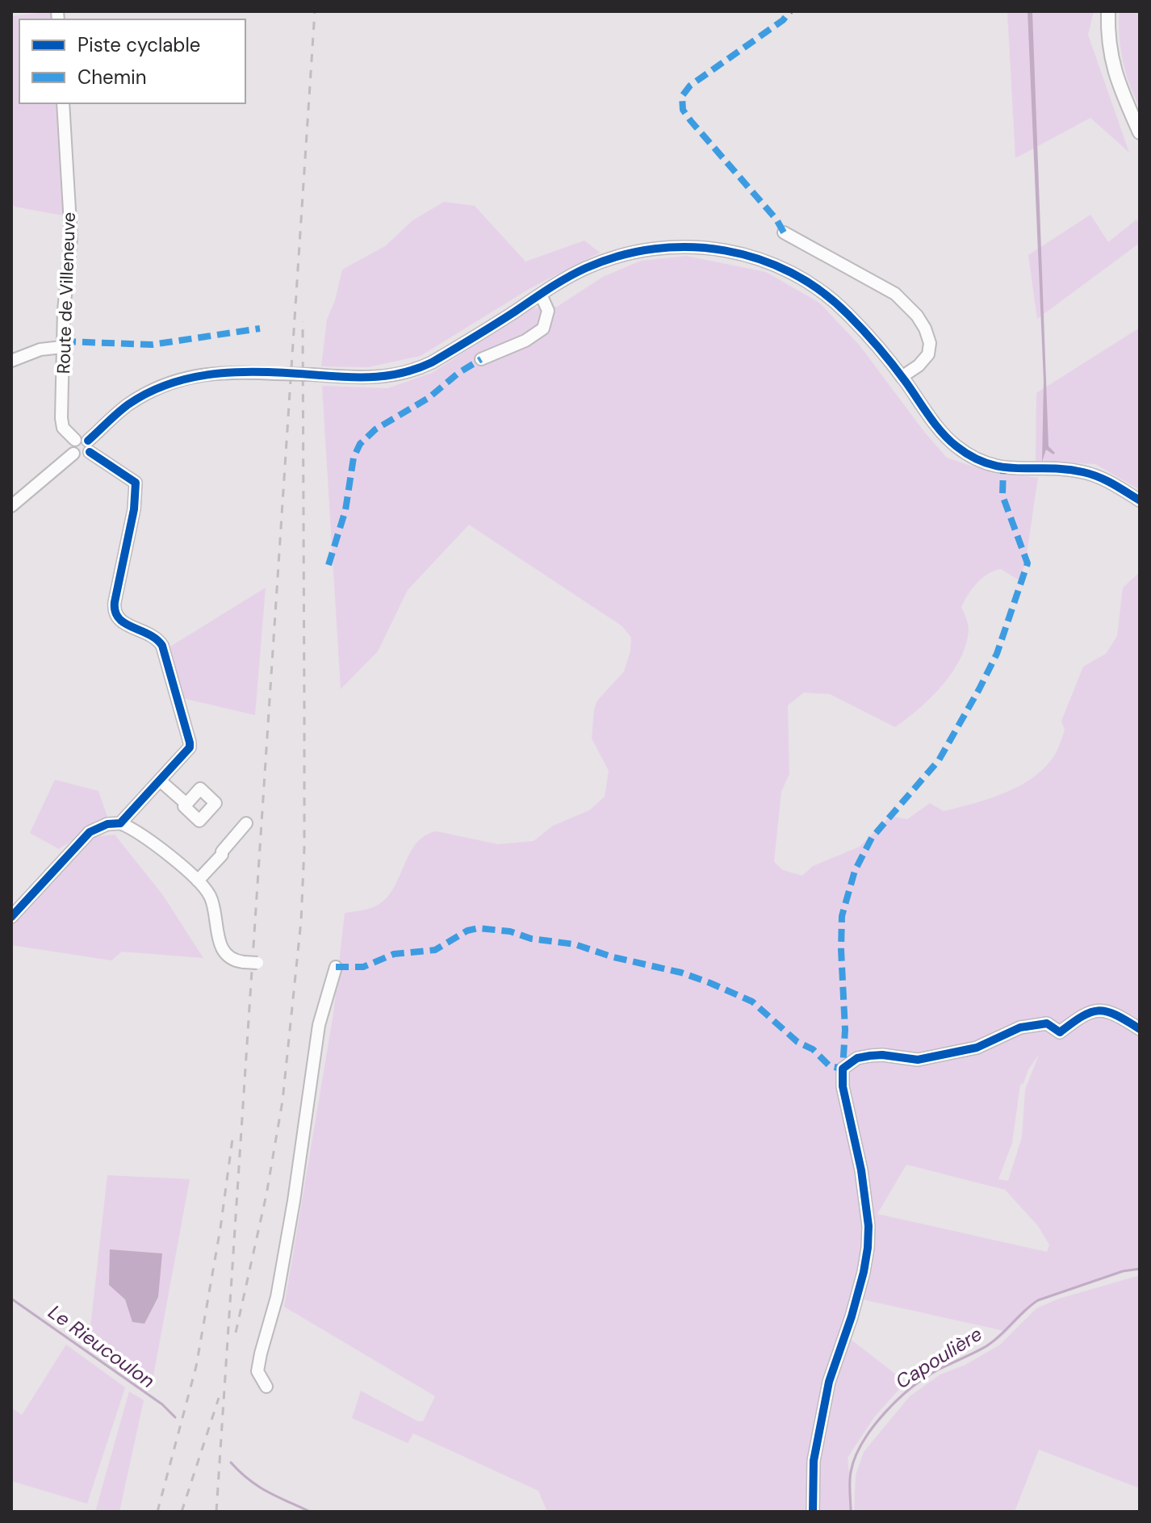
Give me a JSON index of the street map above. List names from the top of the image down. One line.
{"streets":{"street":["Route de Villeneuve"]},"water":["Le Rieucoulon","Capoulière"],"legend":["Piste cyclable","Chemin"]}
